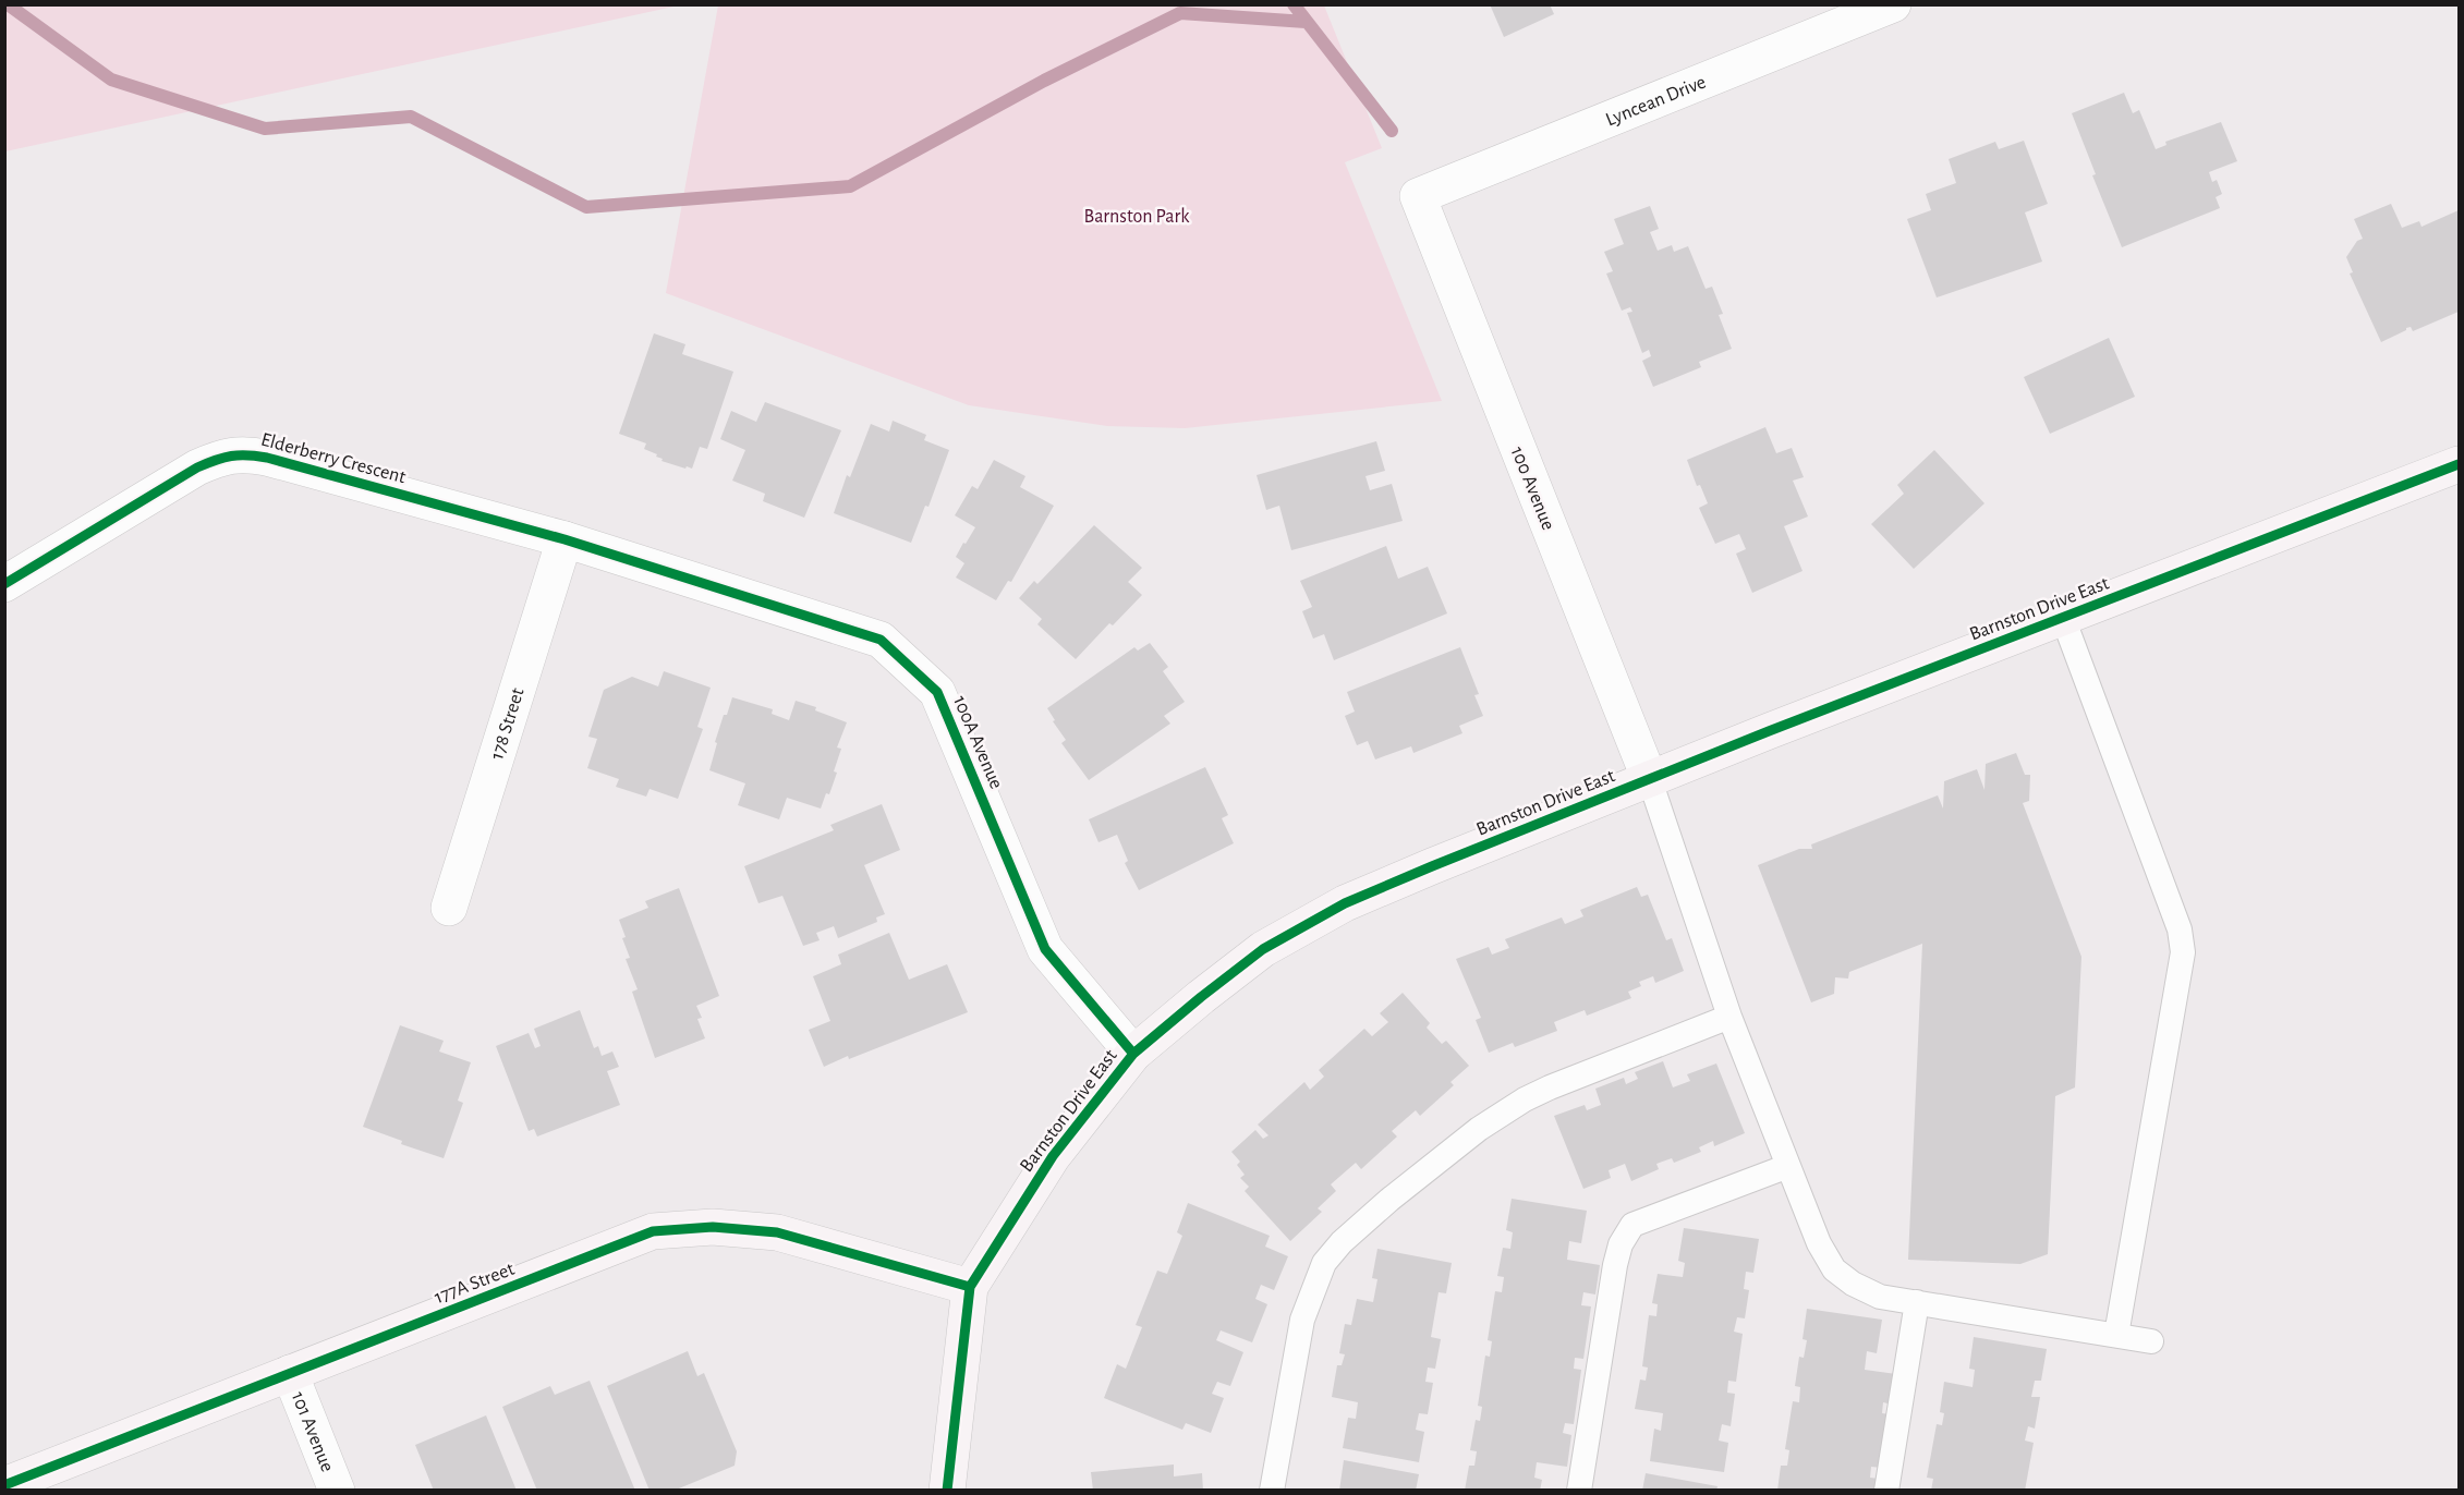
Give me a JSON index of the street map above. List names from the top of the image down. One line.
{"streets":{"street":["Lyncean Drive","Elderberry Crescent","100 Avenue","Barnston Drive East","178 Street","100A Avenue","177A Street","101 Avenue"]},"crossings":[["Lyncean Drive","100 Avenue"],["Elderberry Crescent","178 Street"],["Elderberry Crescent","100A Avenue"],["100 Avenue","Barnston Drive East"],["Barnston Drive East","100A Avenue"],["Barnston Drive East","177A Street"],["178 Street","100A Avenue"],["177A Street","101 Avenue"]],"parks":["Barnston Park"]}
